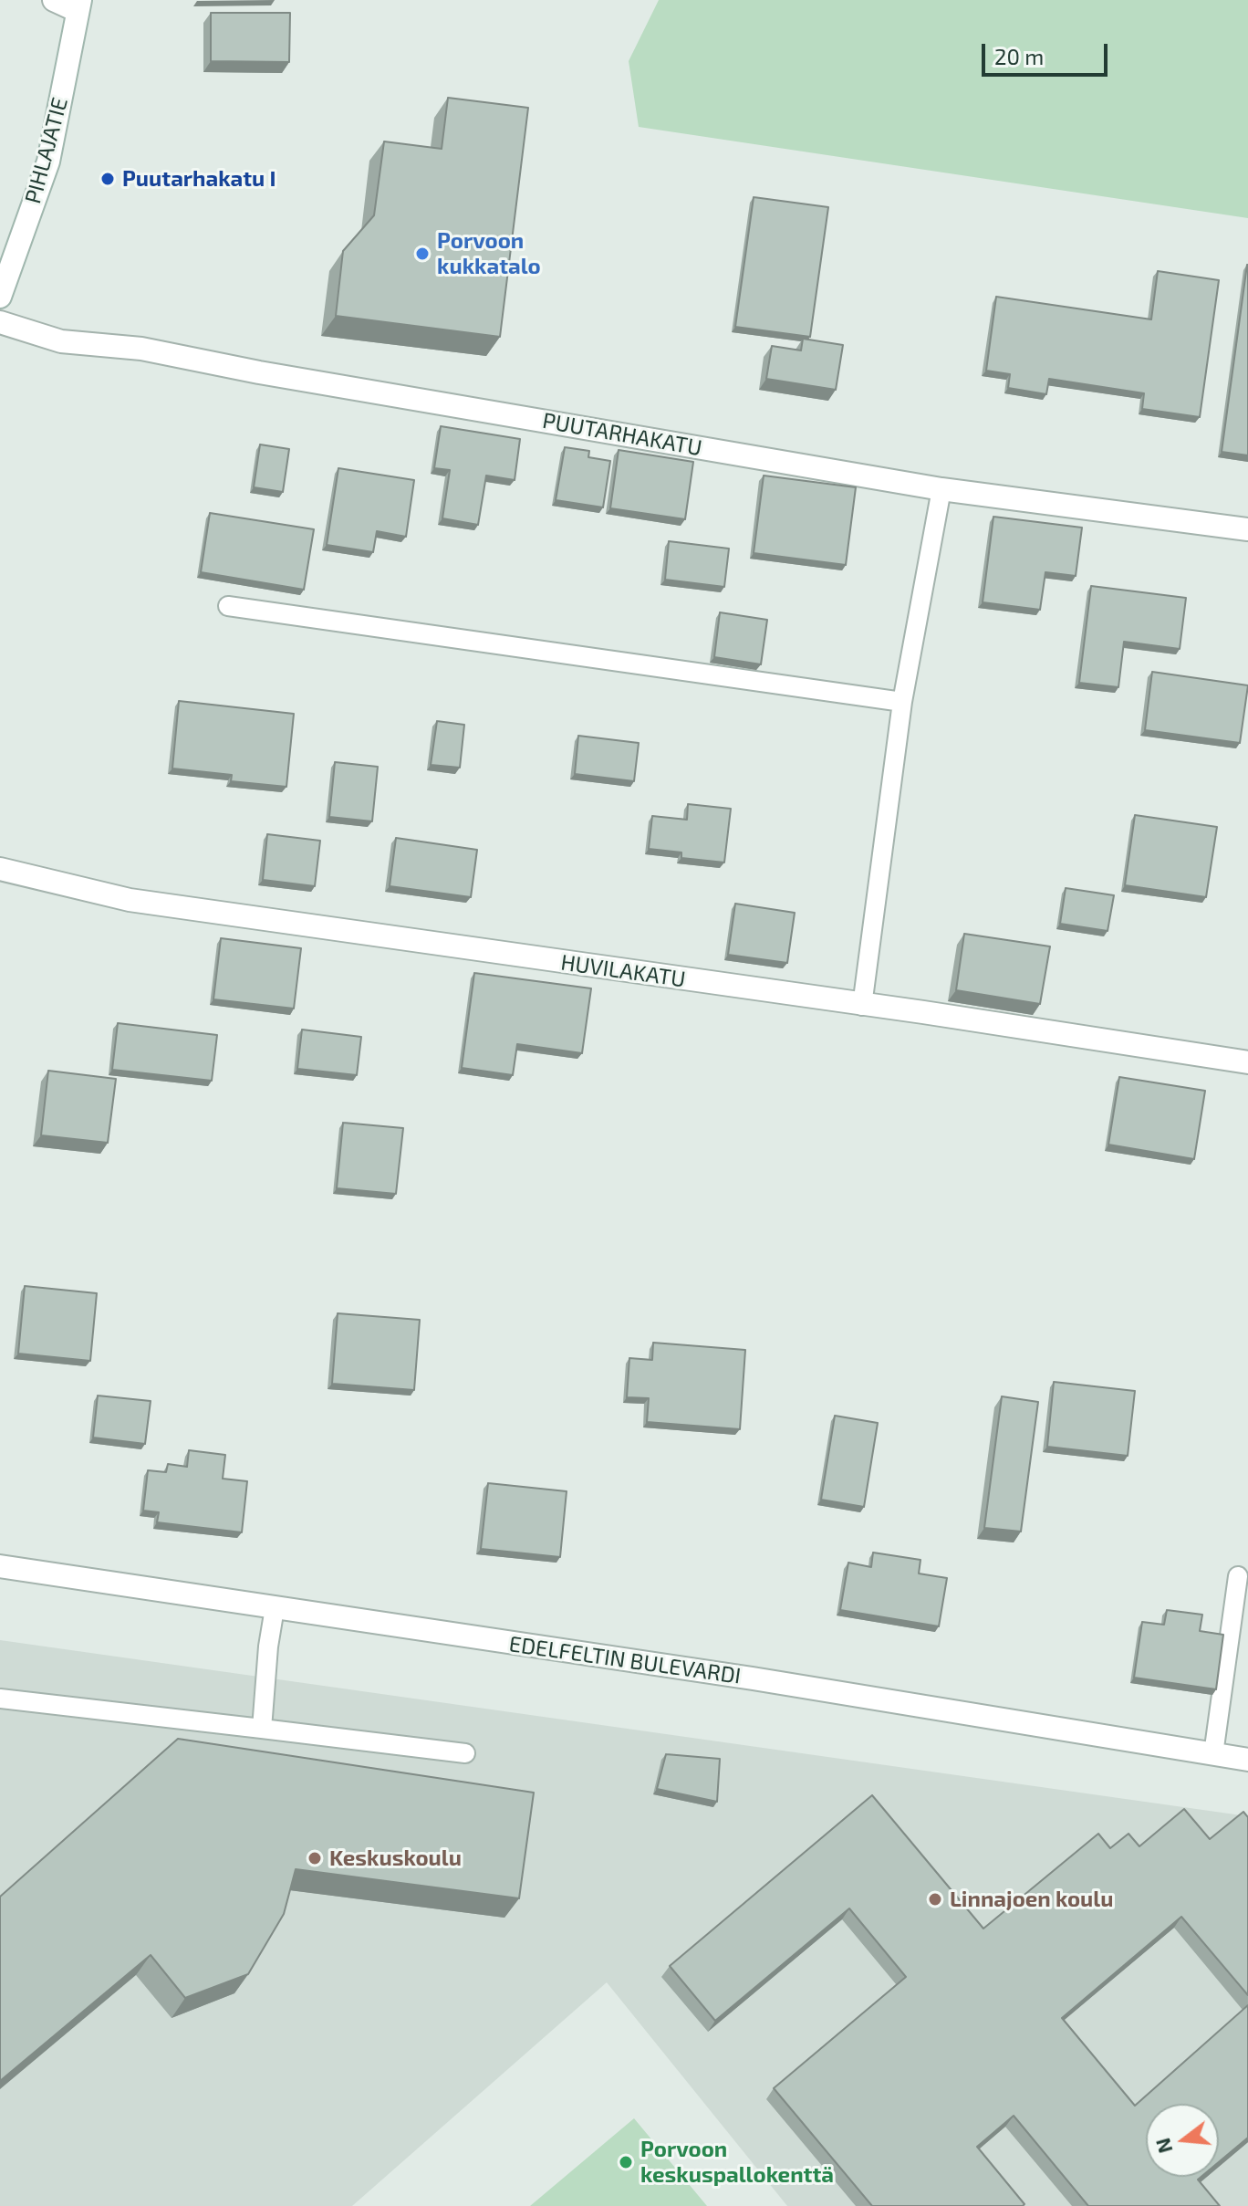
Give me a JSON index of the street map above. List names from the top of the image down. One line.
{"streets":{"street":["PIHLAJATIE","PUUTARHAKATU","HUVILAKATU","EDELFELTIN BULEVARDI"]},"places":["Puutarhakatu I","Porvoon kukkatalo","Keskuskoulu","Linnajoen koulu","Porvoon keskuspallokenttä"],"scale_bar":"20 m","north":"left"}
